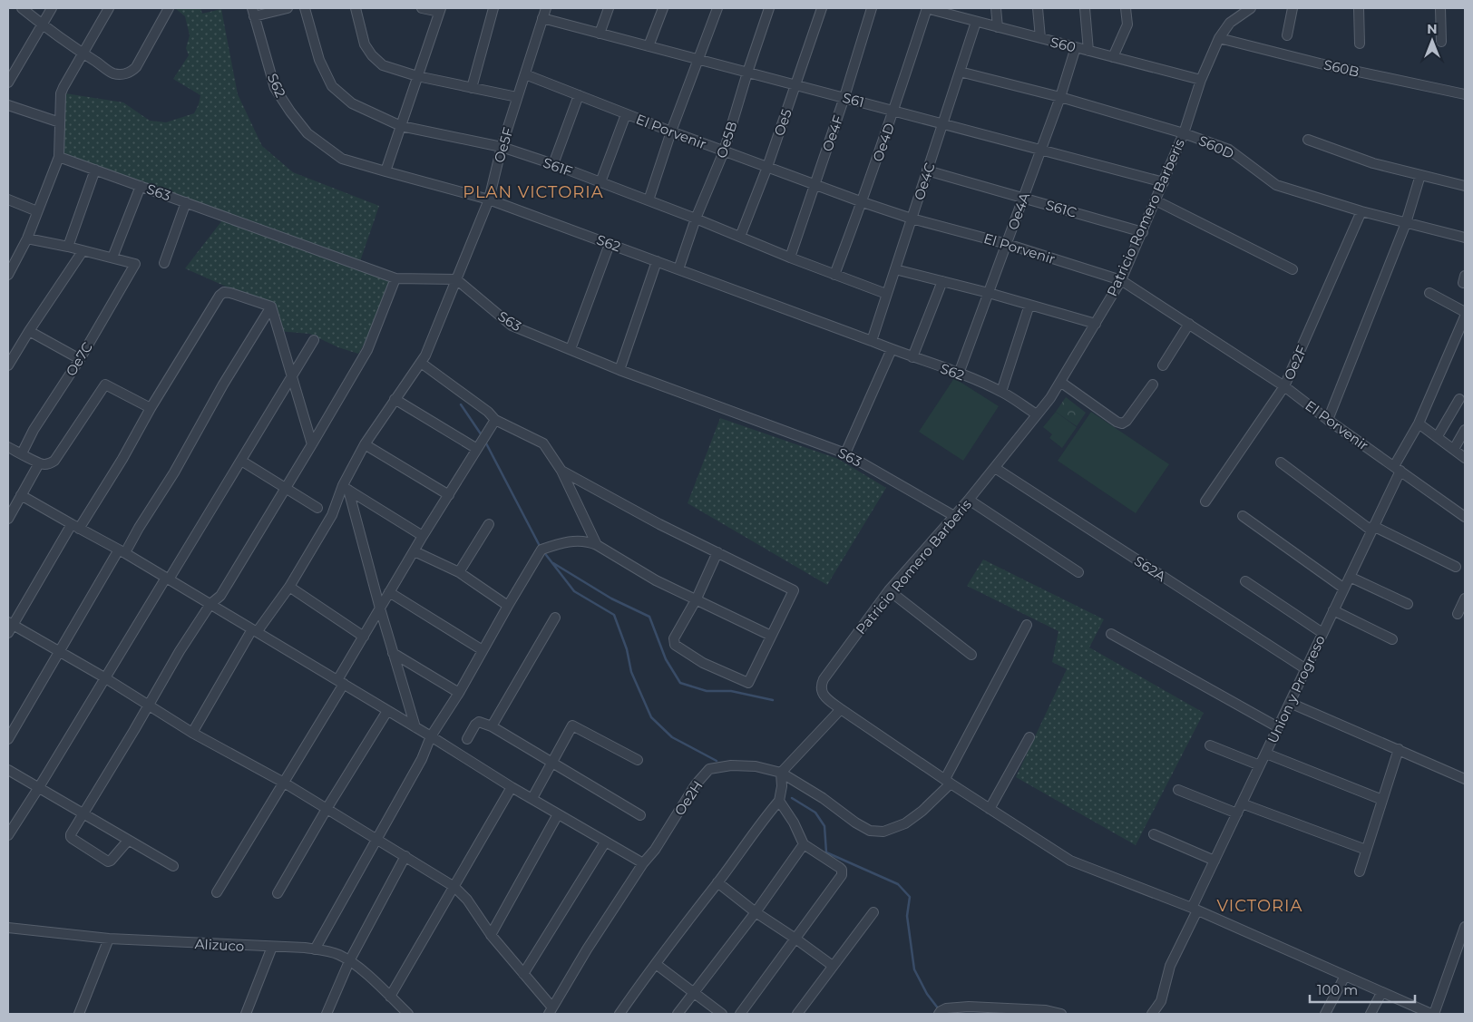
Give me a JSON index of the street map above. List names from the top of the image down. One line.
{"streets":{"street":["S60","S60B","S62","S61","Oe5","El Porvenir","Oe4F","Oe5B","Oe4D","Oe5F","S60D","S61F","Oe4C","S63","S61C","Oe4A","Patricio Romero Barberis","Oe7C","Oe2F","S62A","Union y Progreso","Oe2H","Alizuco"]},"crossings":[["S60","Oe4D"],["S60","Oe4C"],["S60","Oe4A"],["S60","Patricio Romero Barberis"],["S60B","Patricio Romero Barberis"],["S62","Oe5B"],["S62","Oe5F"],["S62","Oe4C"],["S62","Oe4A"],["S62","Patricio Romero Barberis"],["S61","Oe5"],["S61","Oe4F"],["S61","Oe5B"],["S61","Oe4D"],["S61","Oe5F"],["S61","Oe4C"],["S61","Oe4A"],["S61","Patricio Romero Barberis"],["Oe5","El Porvenir"],["Oe5","S61F"],["El Porvenir","Oe4F"],["El Porvenir","Oe5B"],["El Porvenir","Oe4D"],["El Porvenir","Oe5F"],["El Porvenir","Oe4C"],["El Porvenir","Oe4A"],["El Porvenir","Patricio Romero Barberis"],["El Porvenir","Oe2F"],["El Porvenir","Union y Progreso"],["Oe4F","S61F"],["Oe5B","S61F"],["Oe4D","S61F"],["Oe5F","S61F"],["Oe5F","S63"],["S60D","Oe4C"],["S60D","Oe4A"],["S60D","Patricio Romero Barberis"],["S60D","Oe2F"],["S61F","Oe4C"],["Oe4C","S61C"],["S63","Patricio Romero Barberis"],["S61C","Oe4A"],["S61C","Patricio Romero Barberis"],["Patricio Romero Barberis","S62A"],["Patricio Romero Barberis","Union y Progreso"],["Patricio Romero Barberis","Oe2H"],["S62A","Union y Progreso"]],"districts":["PLAN VICTORIA","VICTORIA"],"scale_bar":"100 m","north":"top"}
